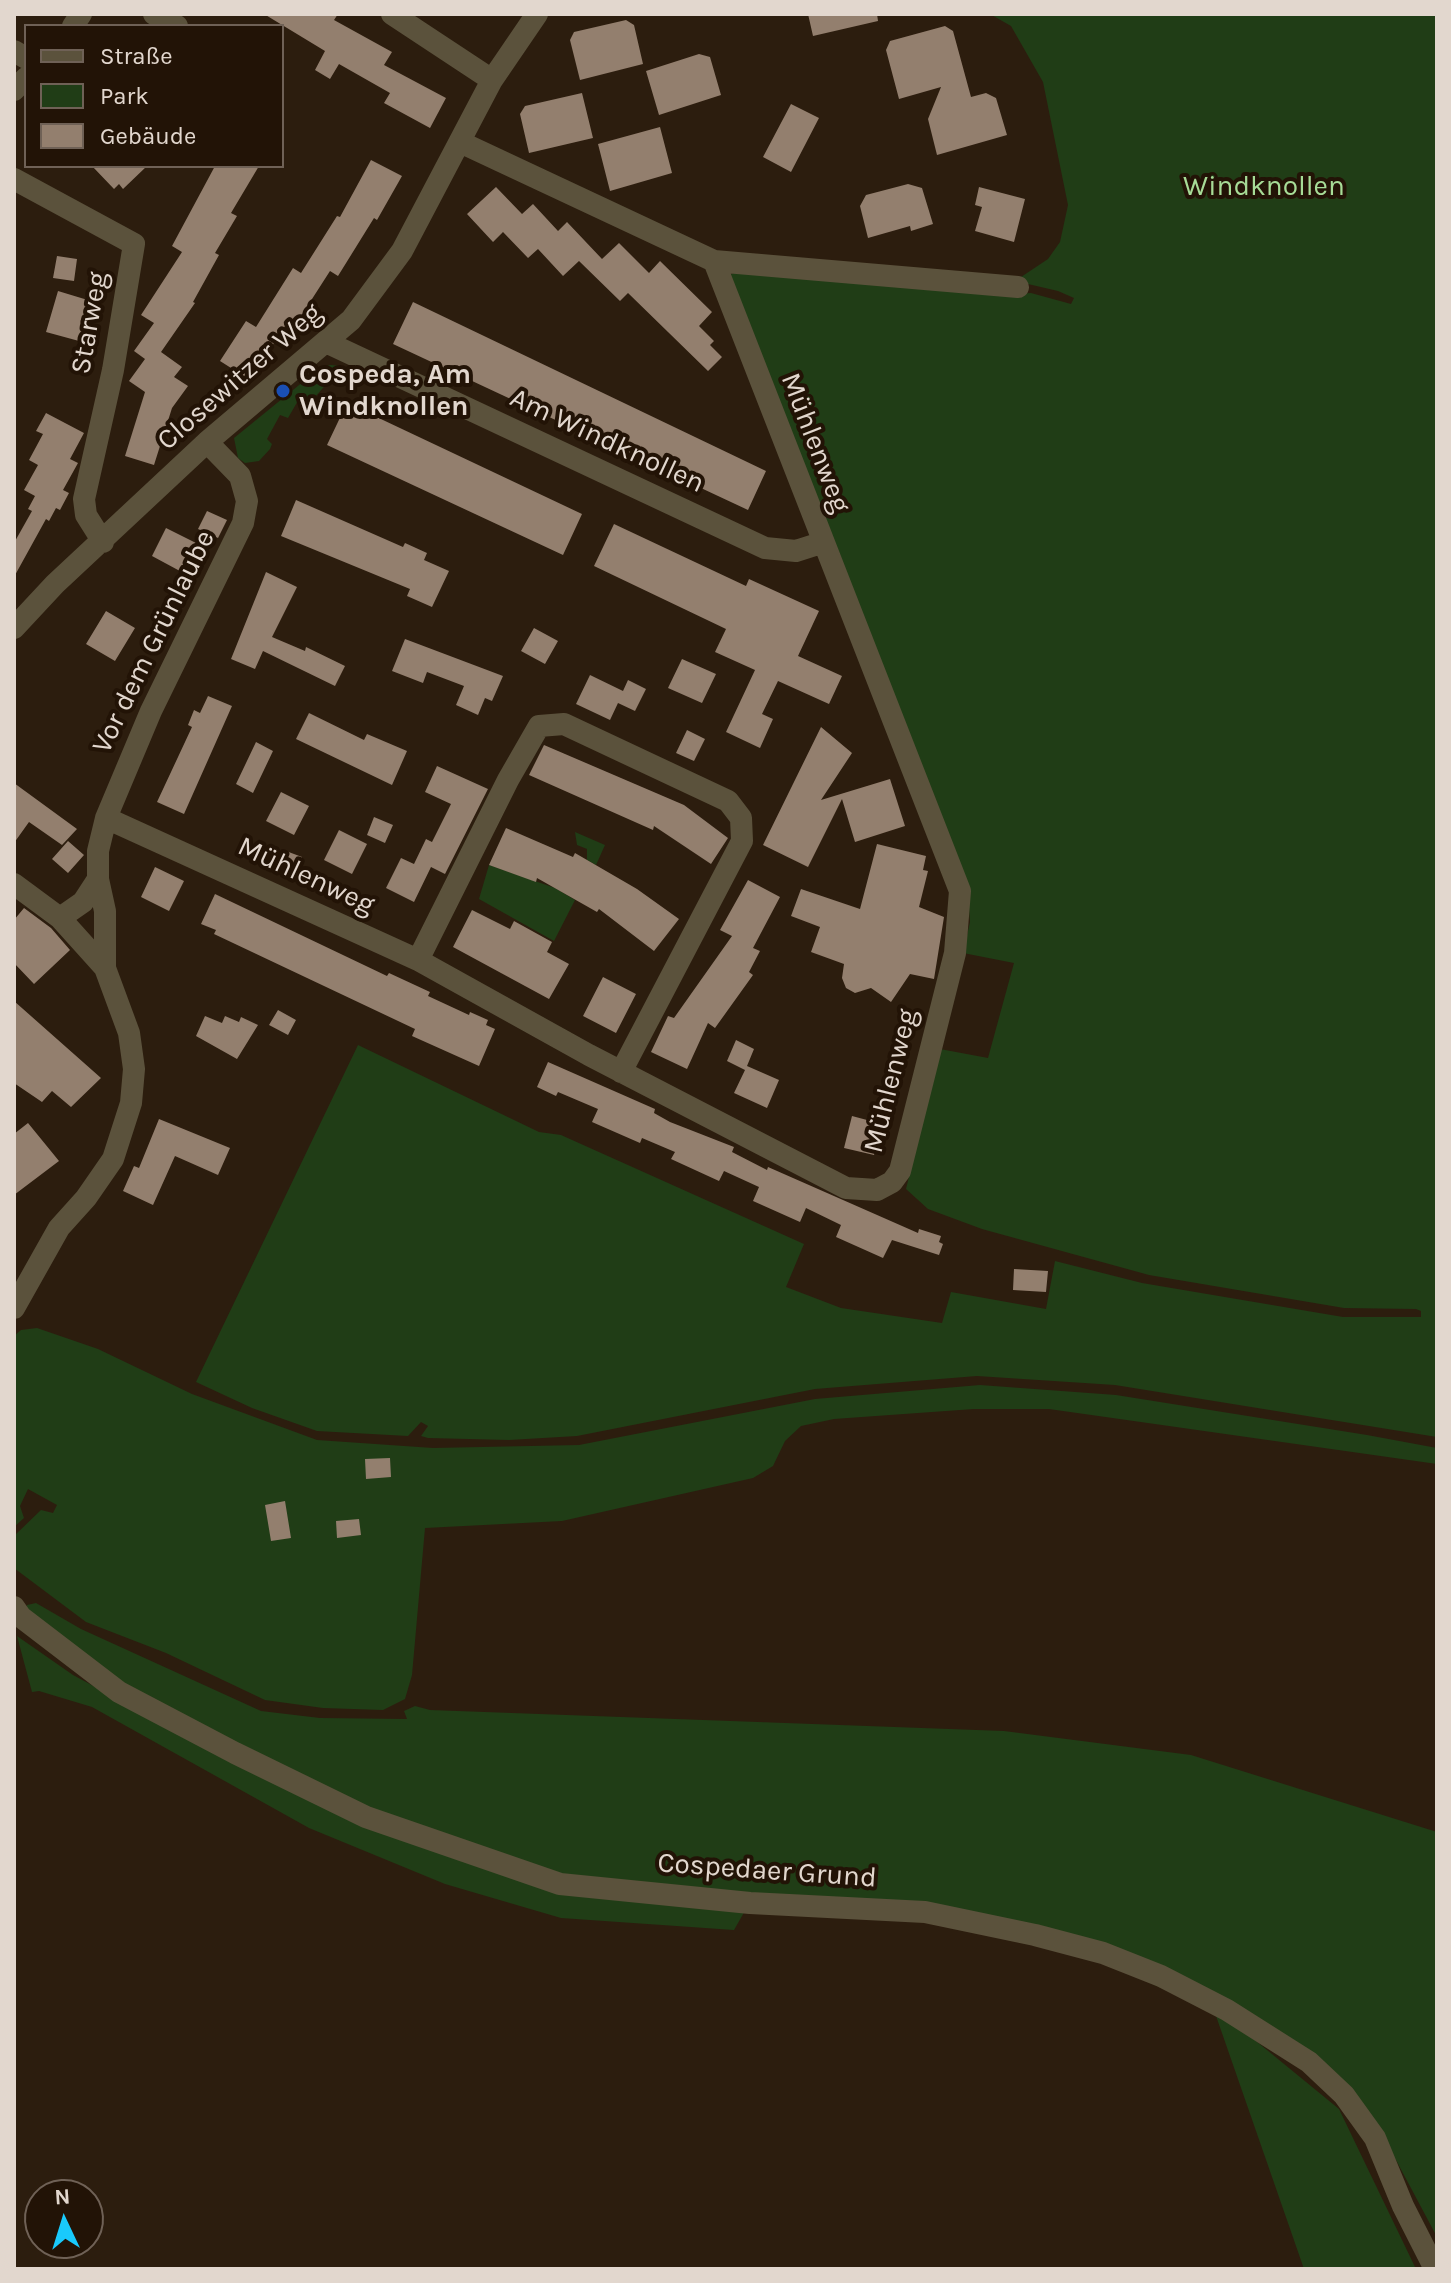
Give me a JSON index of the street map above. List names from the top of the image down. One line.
{"streets":{"street":["Starweg","Closewitzer Weg","Am Windknollen","Mühlenweg","Vor dem Grünlaube","Cospedaer Grund"]},"crossings":[["Starweg","Closewitzer Weg"],["Closewitzer Weg","Am Windknollen"],["Closewitzer Weg","Vor dem Grünlaube"],["Am Windknollen","Mühlenweg"],["Mühlenweg","Vor dem Grünlaube"]],"parks":["Windknollen"],"places":["Cospeda, Am Windknollen"],"legend":["Straße","Park","Gebäude"],"north":"top"}
